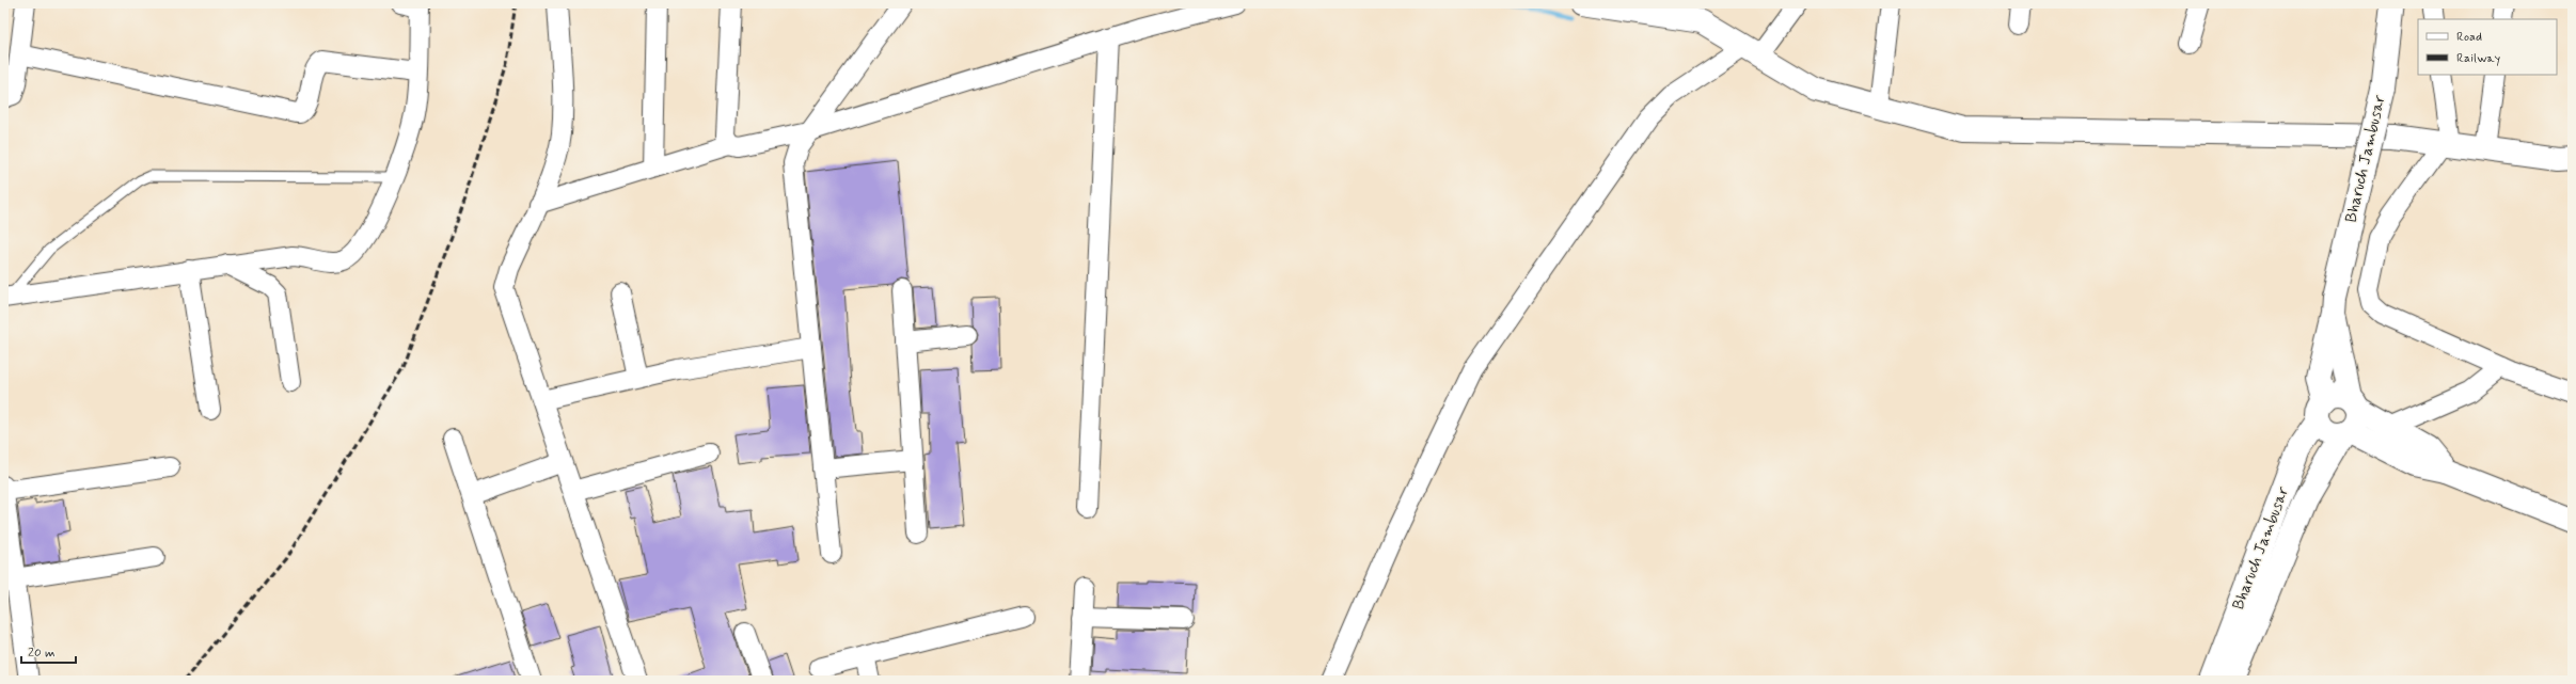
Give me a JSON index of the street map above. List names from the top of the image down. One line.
{"streets":{"main road":["Bharuch Jambusar"]},"legend":["Road","Railway"],"scale_bar":"20 m"}
